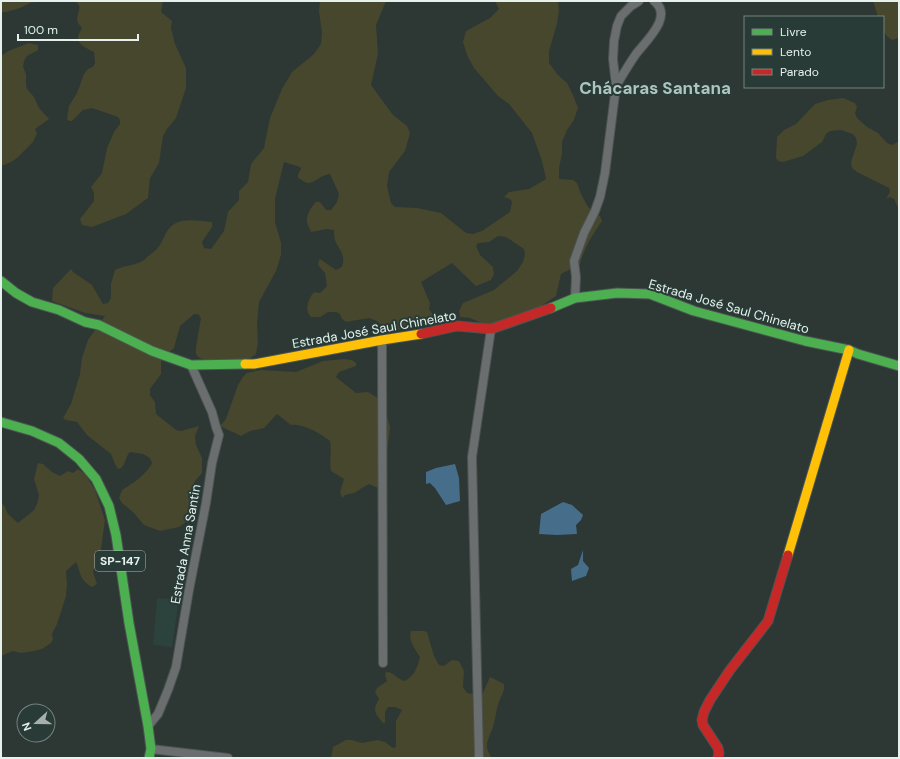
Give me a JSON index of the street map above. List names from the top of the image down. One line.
{"streets":{"street":["Estrada José Saul Chinelato","Estrada Anna Santin","SP-147"]},"crossings":[["Estrada José Saul Chinelato","Estrada Anna Santin"],["Estrada Anna Santin","SP-147"]],"districts":["Chácaras Santana"],"legend":["Livre","Lento","Parado"],"scale_bar":"100 m","north":"left"}
